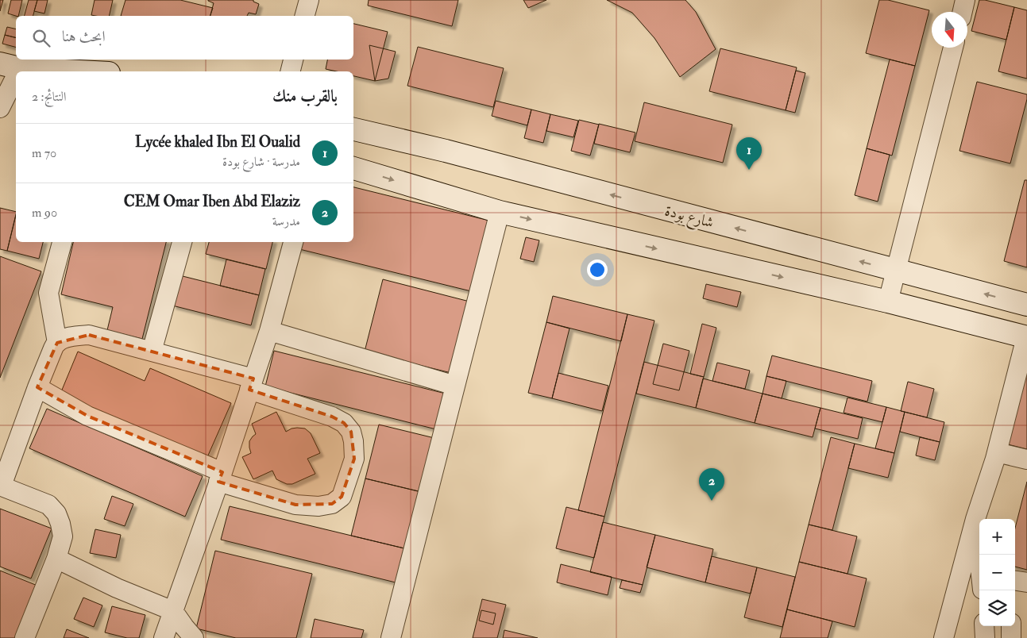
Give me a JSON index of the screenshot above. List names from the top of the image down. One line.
{"streets":{"street":["شارع بودة"]},"north":"bottom","page":{"search":"ابحث هنا","heading":["بالقرب منك","النتائج: 2"],"list":[{"mark":"1","name":"Lycée khaled Ibn El Oualid","note":"مدرسة · شارع بودة","value":"70 m"},{"mark":"2","name":"CEM Omar Iben Abd Elaziz","note":"مدرسة","value":"90 m"}],"pins":["1","2"],"map_buttons":["+","−"]}}
